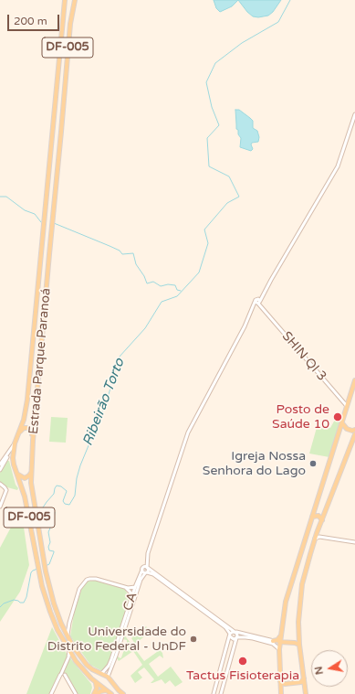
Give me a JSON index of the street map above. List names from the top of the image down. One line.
{"streets":{"main road":["DF-005","Estrada Parque Paranoá"],"street":["SHIN QI 3","CA"]},"crossings":[["SHIN QI 3","CA"],["Estrada Parque Paranoá","CA"]],"water":["Ribeirão Torto"],"places":["Posto de Saúde 10","Igreja Nossa Senhora do Lago","Universidade do Distrito Federal - UnDF","Tactus Fisioterapia"],"scale_bar":"200 m","north":"left"}
